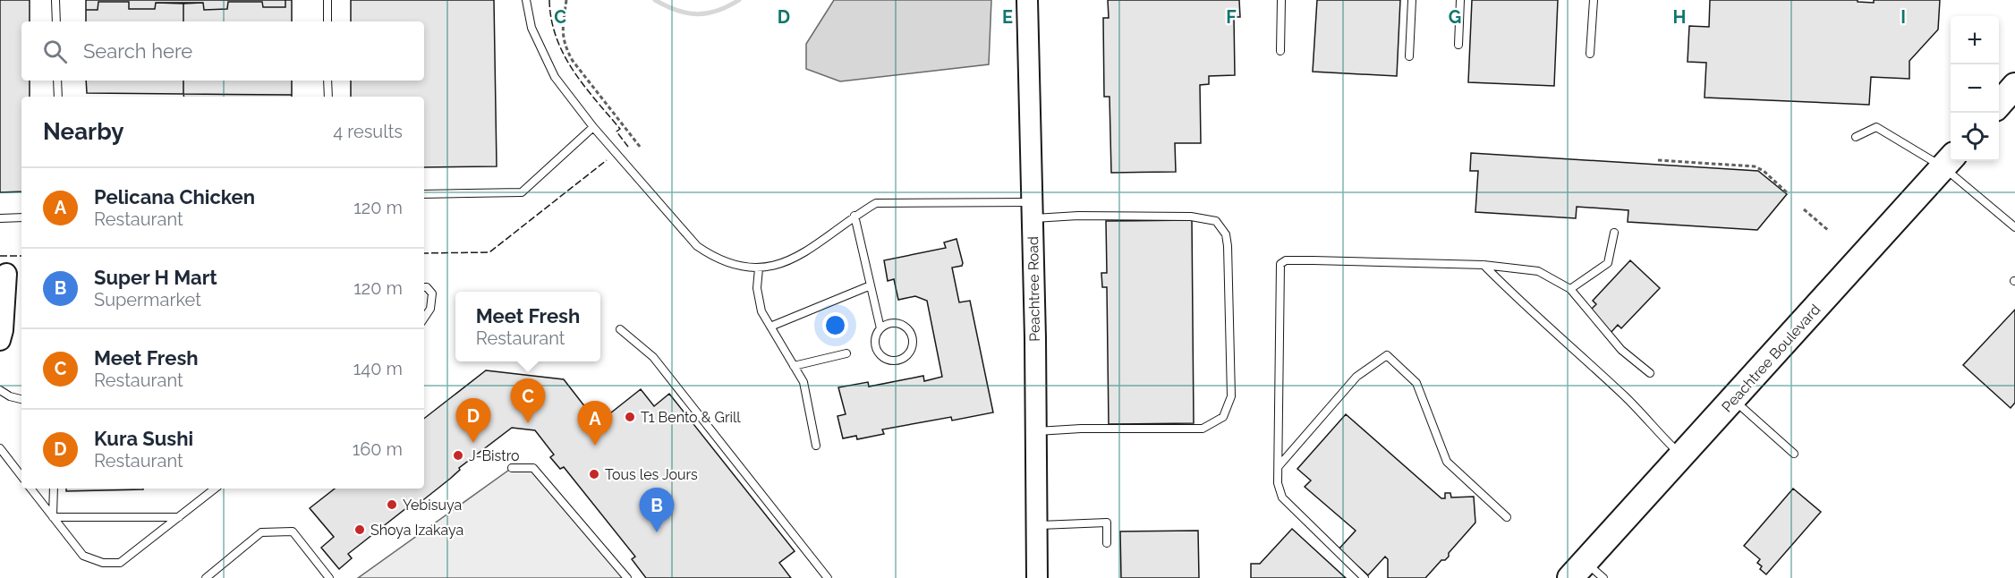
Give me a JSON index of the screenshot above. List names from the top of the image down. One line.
{"streets":{"highway":["Peachtree Boulevard"],"street":["Peachtree Road"]},"places":["T1 Bento & Grill","J-Bistro","Tous les Jours","Yebisuya","Shoya Izakaya"],"page":{"map_buttons":["+","−"],"search":"Search here","heading":["Nearby","4 results"],"list":[{"mark":"A","name":"Pelicana Chicken","note":"Restaurant","value":"120 m"},{"mark":"B","name":"Super H Mart","note":"Supermarket","value":"120 m"},{"mark":"C","name":"Meet Fresh","note":"Restaurant","value":"140 m"},{"mark":"D","name":"Kura Sushi","note":"Restaurant","value":"160 m"}],"popup":["Meet Fresh","Restaurant"],"pins":["C","D","A","B"]},"grid":{"columns":["C","D","E","F","G","H","I"]}}
